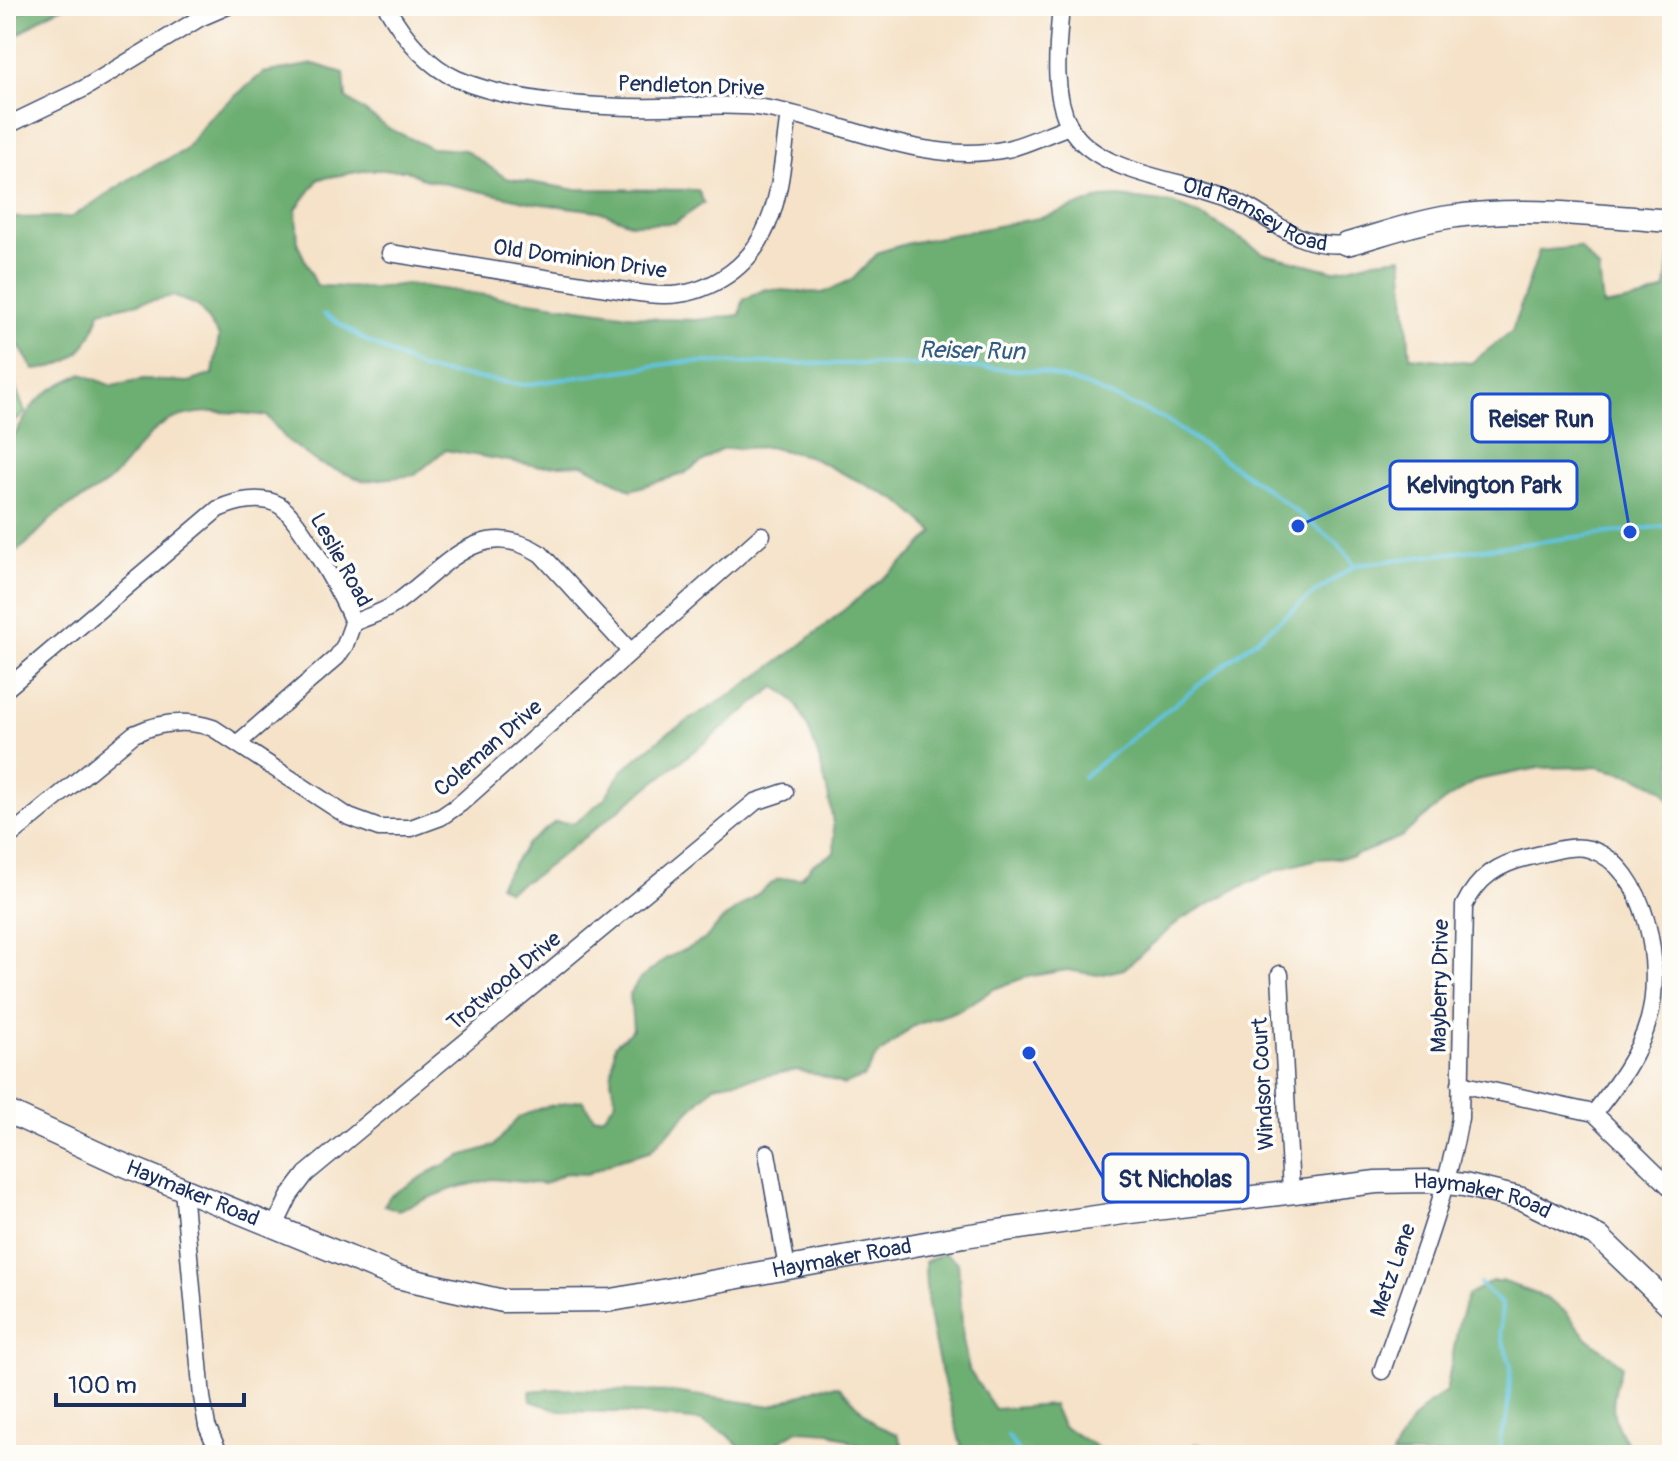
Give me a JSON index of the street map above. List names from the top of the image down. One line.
{"streets":{"main road":["Old Ramsey Road","Haymaker Road"],"street":["Pendleton Drive","Old Dominion Drive","Leslie Road","Coleman Drive","Trotwood Drive","Mayberry Drive","Windsor Court","Metz Lane"]},"crossings":[["Pendleton Drive","Old Ramsey Road"],["Pendleton Drive","Old Dominion Drive"],["Leslie Road","Coleman Drive"],["Trotwood Drive","Haymaker Road"],["Mayberry Drive","Haymaker Road"],["Mayberry Drive","Metz Lane"],["Windsor Court","Haymaker Road"],["Haymaker Road","Metz Lane"]],"water":["Reiser Run"],"places":["Kelvington Park","Reiser Run","St Nicholas"],"scale_bar":"100 m"}
